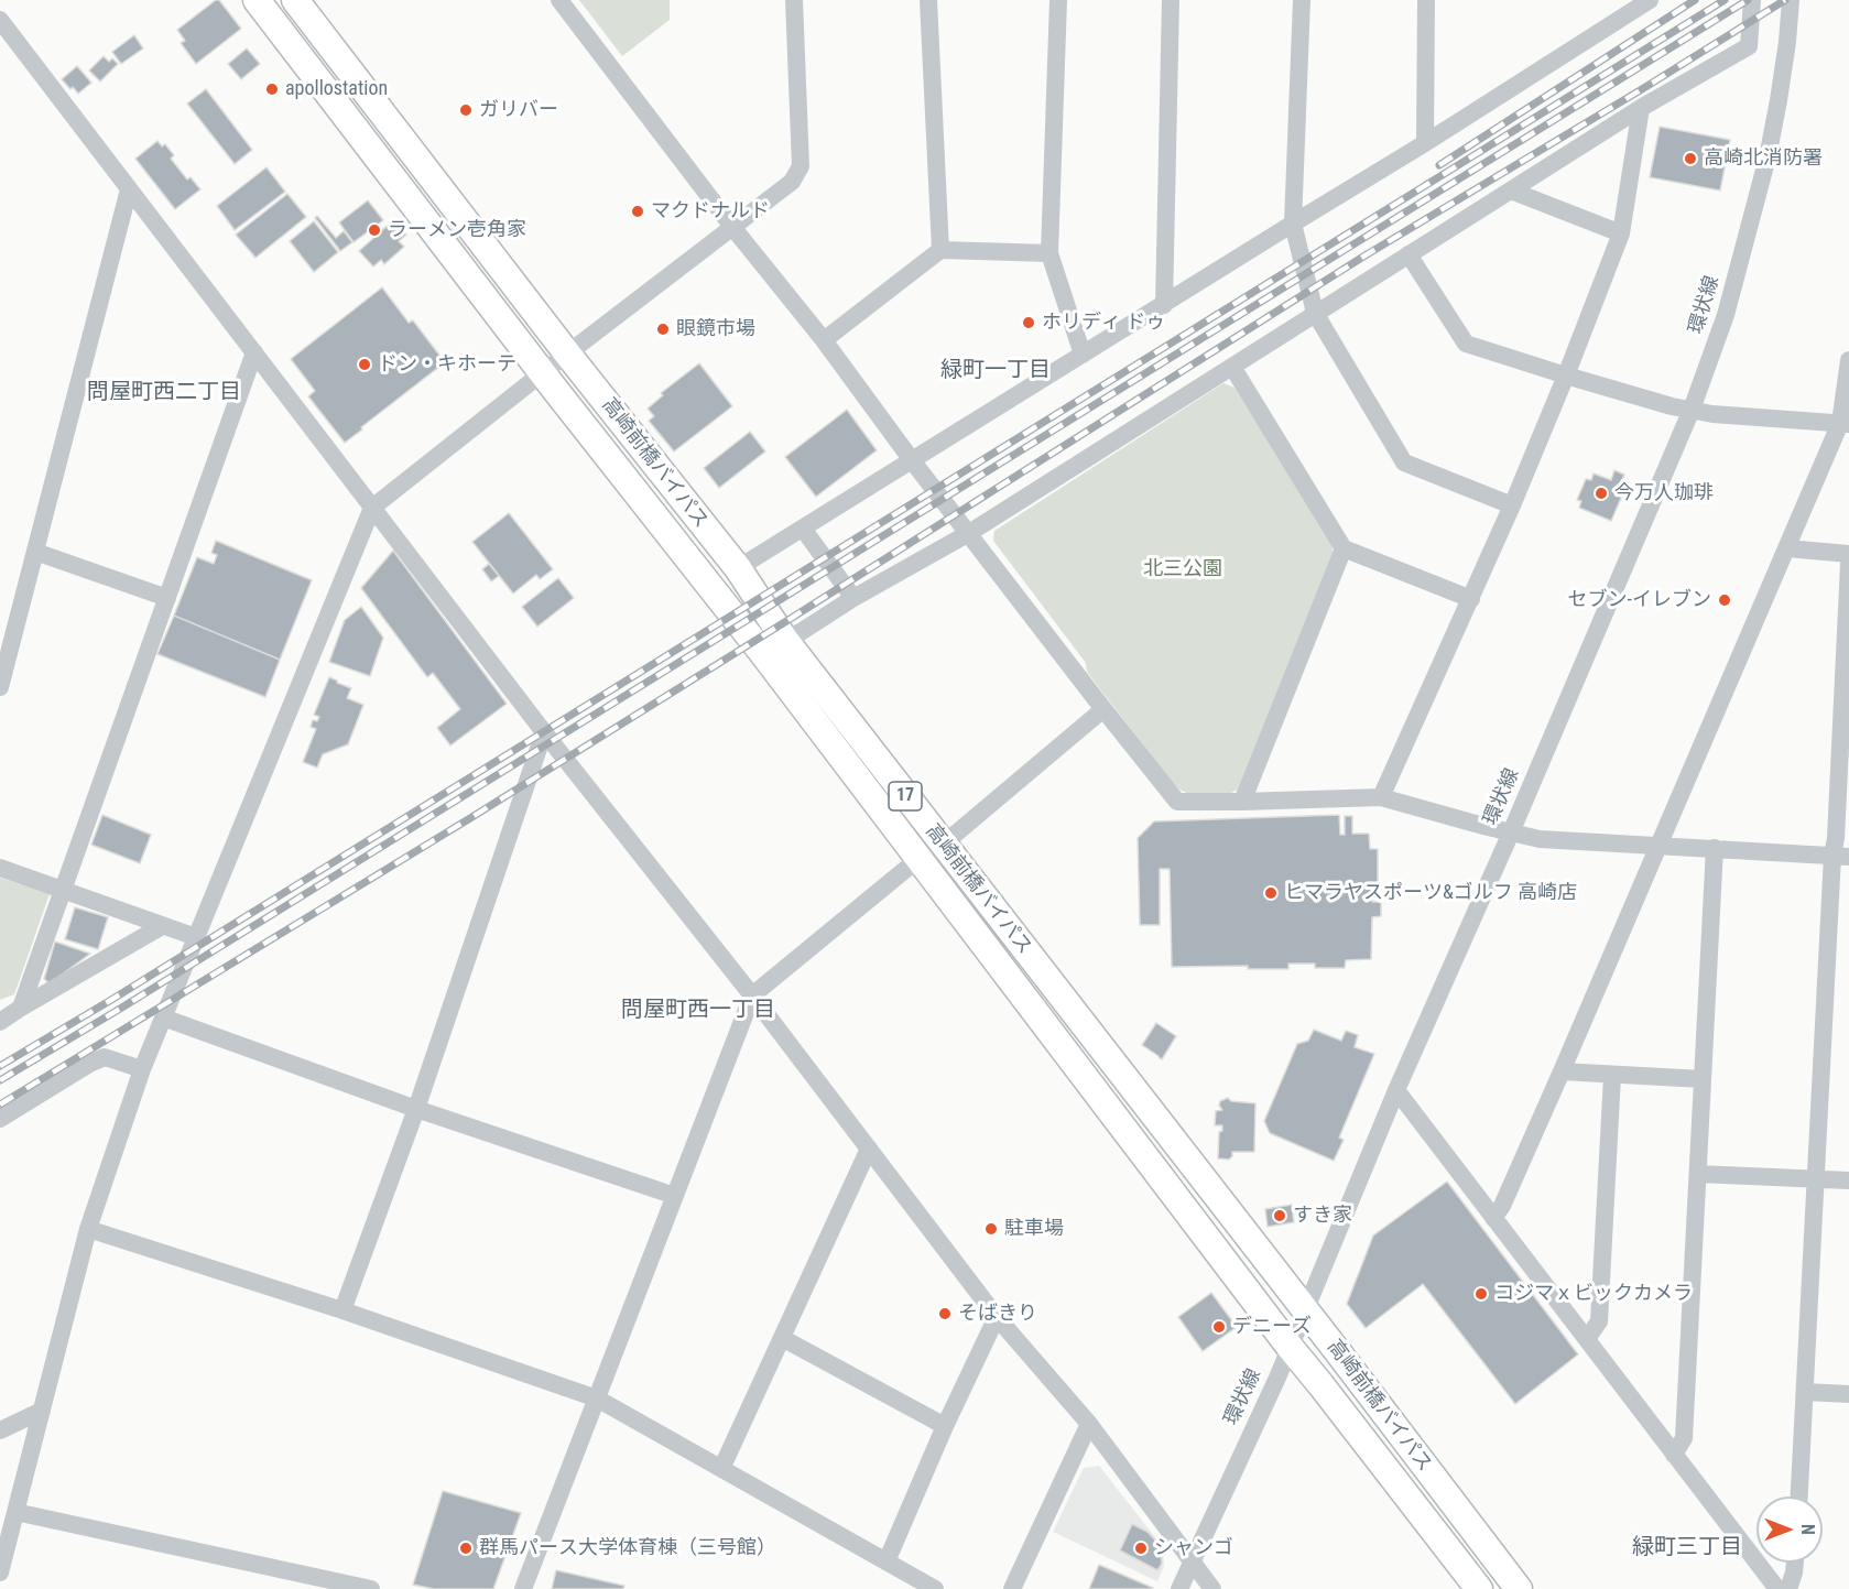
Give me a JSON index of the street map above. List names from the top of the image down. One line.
{"streets":{"highway":["高崎前橋バイパス","17"],"street":["環状線"]},"crossings":[["環状線","高崎前橋バイパス"]],"districts":["緑町一丁目","問屋町西二丁目","問屋町西一丁目","緑町三丁目"],"parks":["北三公園"],"places":["apollostation","ガリバー","高崎北消防署","マクドナルド","ラーメン壱角家","ホリディ ドゥ","眼鏡市場","ドン・キホーテ","今万人珈琲","セブン-イレブン","ヒマラヤスポーツ&ゴルフ 高崎店","すき家","駐車場","コジマｘビックカメラ","そばきり","デニーズ","群馬パース大学体育棟（三号館）","シャンゴ"],"north":"right"}
